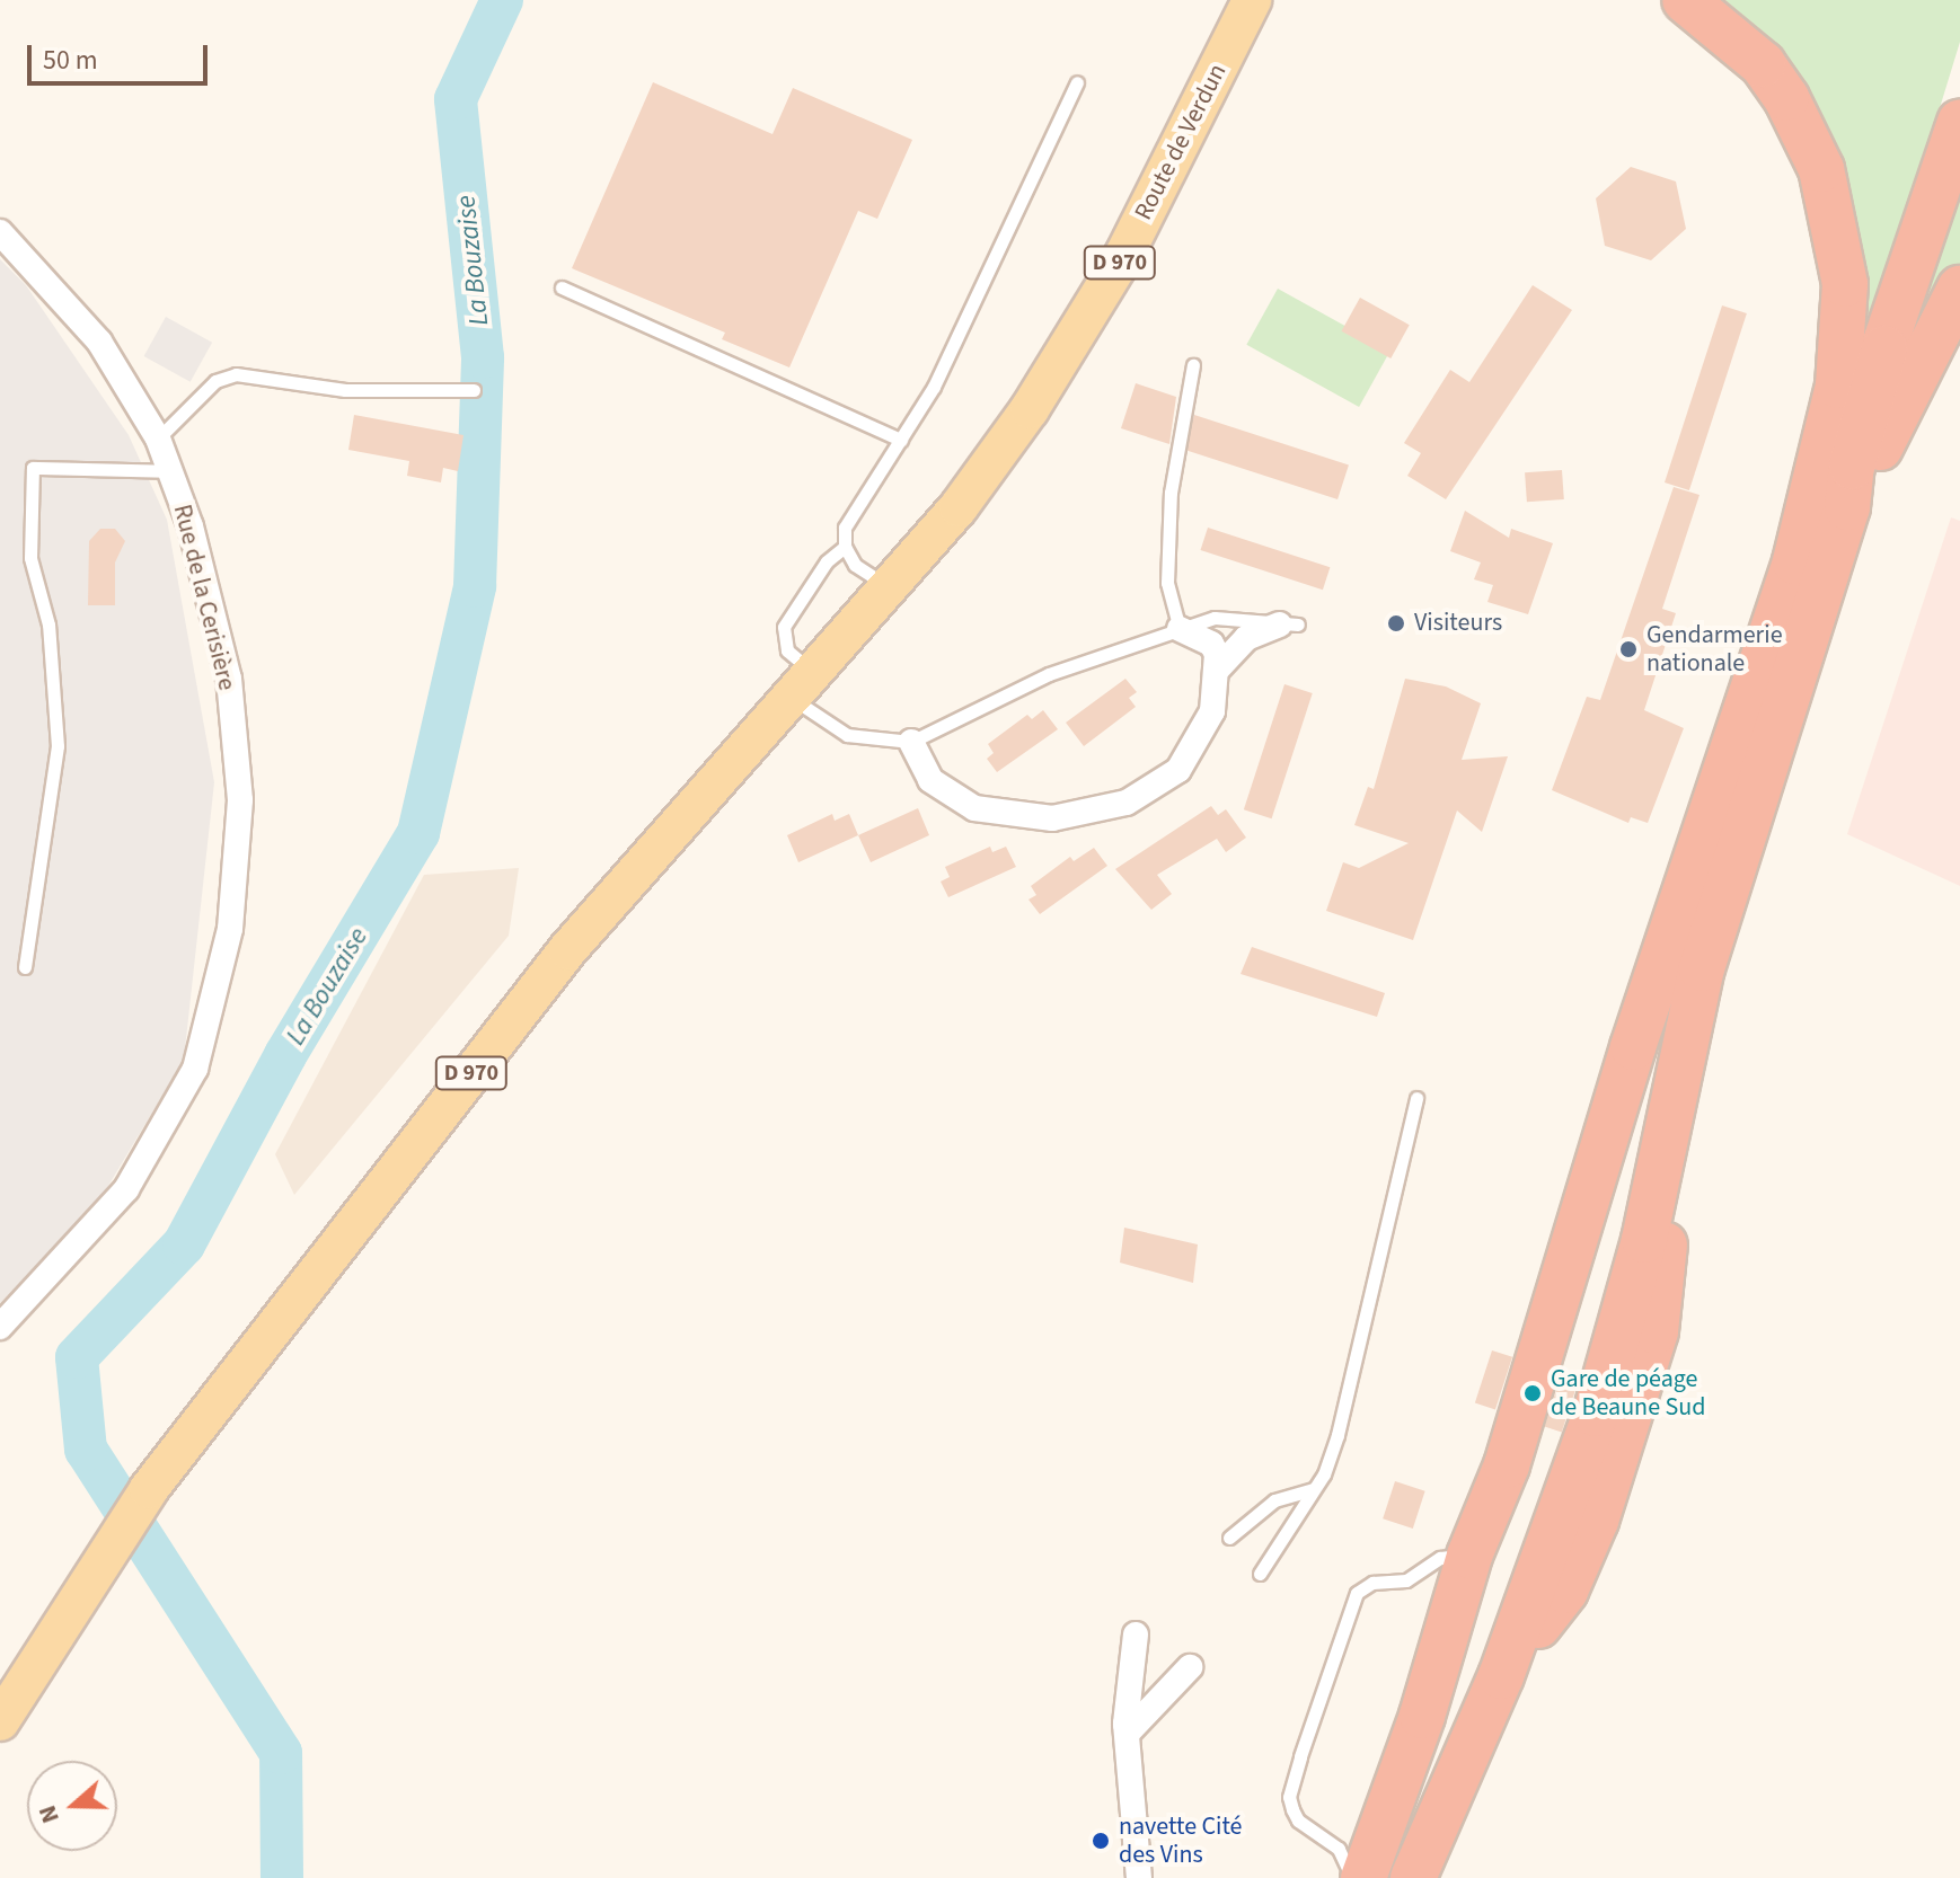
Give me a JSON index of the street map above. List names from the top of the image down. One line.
{"streets":{"main road":["Route de Verdun","D 970"],"street":["Rue de la Cerisière"]},"crossings":[["Route de Verdun","D 970"]],"water":["La Bouzaise"],"places":["Visiteurs","Gendarmerie nationale","Gare de péage de Beaune Sud","navette Cité des Vins"],"scale_bar":"50 m","north":"left"}
